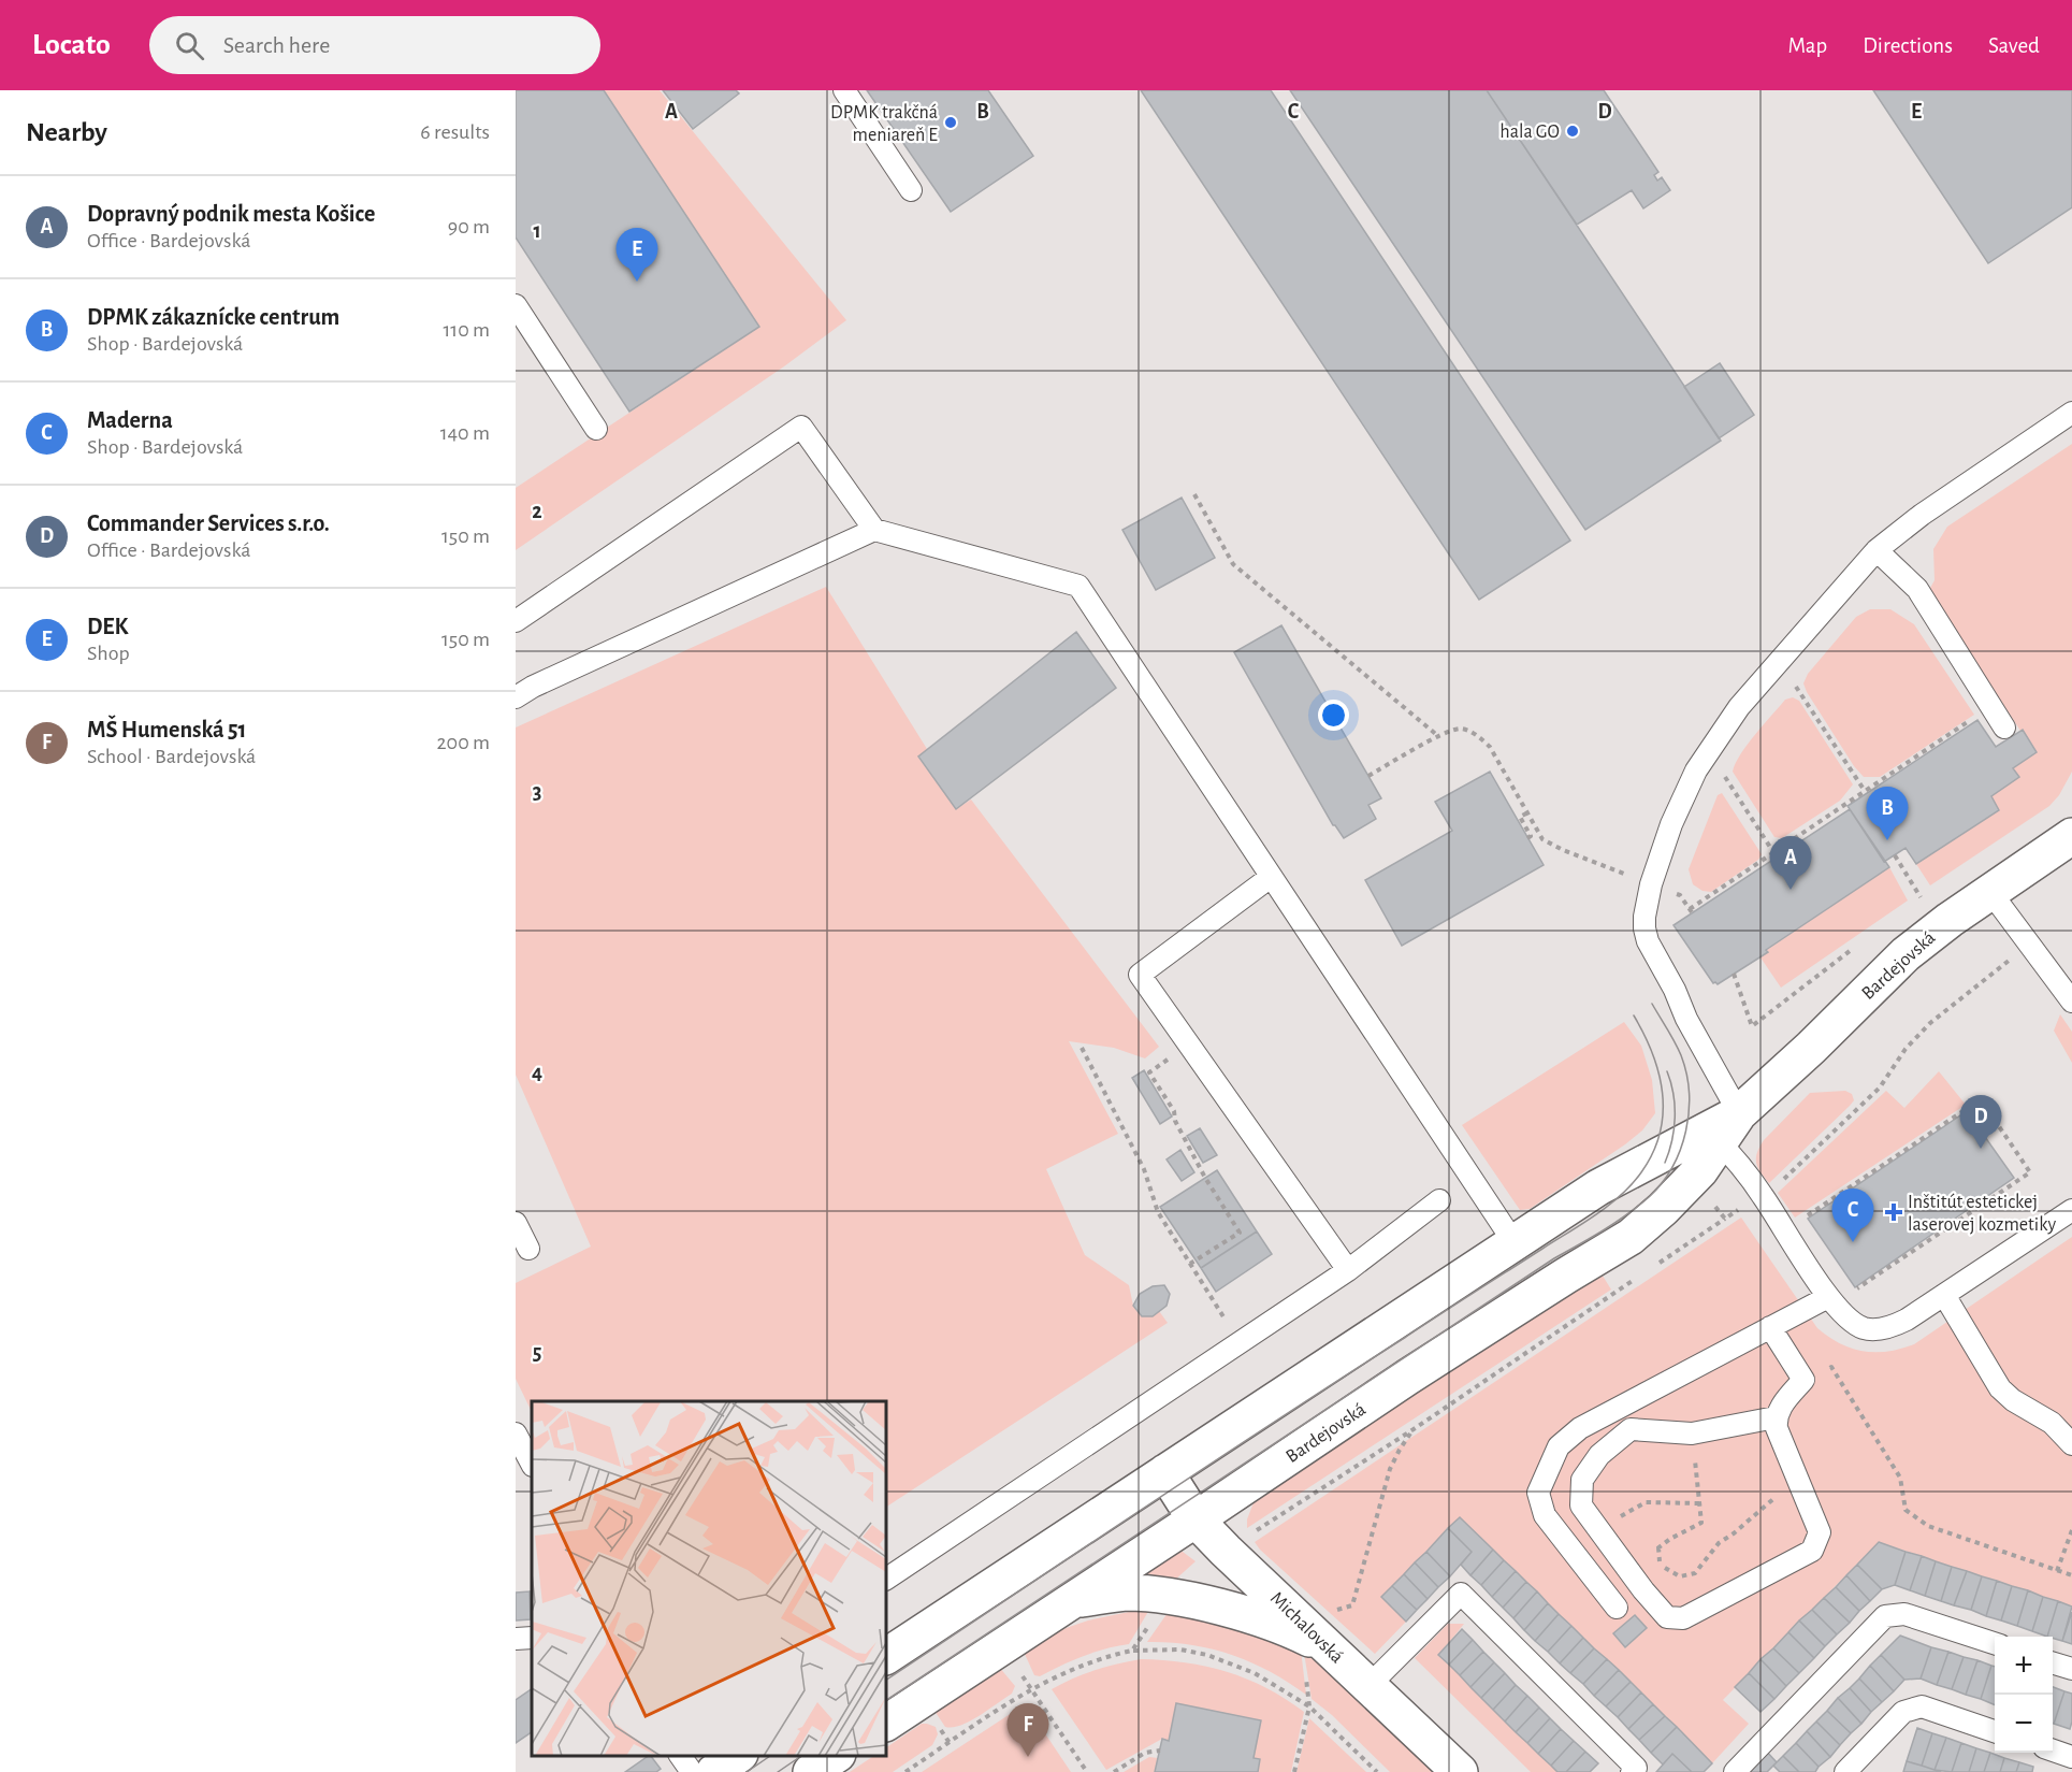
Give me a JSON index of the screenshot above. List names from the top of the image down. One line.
{"streets":{"street":["Bardejovská","Michalovská"]},"crossings":[["Bardejovská","Michalovská"]],"places":{"other":["DPMK trakčná meniareň E","hala GO"],"health":["Inštitút estetickej laserovej kozmetiky"]},"page":{"header":"Locato","search":"Search here","nav":["Map","Directions","Saved"],"heading":["Nearby","6 results"],"list":[{"mark":"A","name":"Dopravný podnik mesta Košice","note":"Office · Bardejovská","value":"90 m"},{"mark":"B","name":"DPMK zákaznícke centrum","note":"Shop · Bardejovská","value":"110 m"},{"mark":"C","name":"Maderna","note":"Shop · Bardejovská","value":"140 m"},{"mark":"D","name":"Commander Services s.r.o.","note":"Office · Bardejovská","value":"150 m"},{"mark":"E","name":"DEK","note":"Shop","value":"150 m"},{"mark":"F","name":"MŠ Humenská 51","note":"School · Bardejovská","value":"200 m"}],"pins":["E","B","A","D","C","F"],"map_buttons":["+","−"]},"grid":{"columns":["A","B","C","D","E"],"rows":["1","2","3","4","5"]}}
